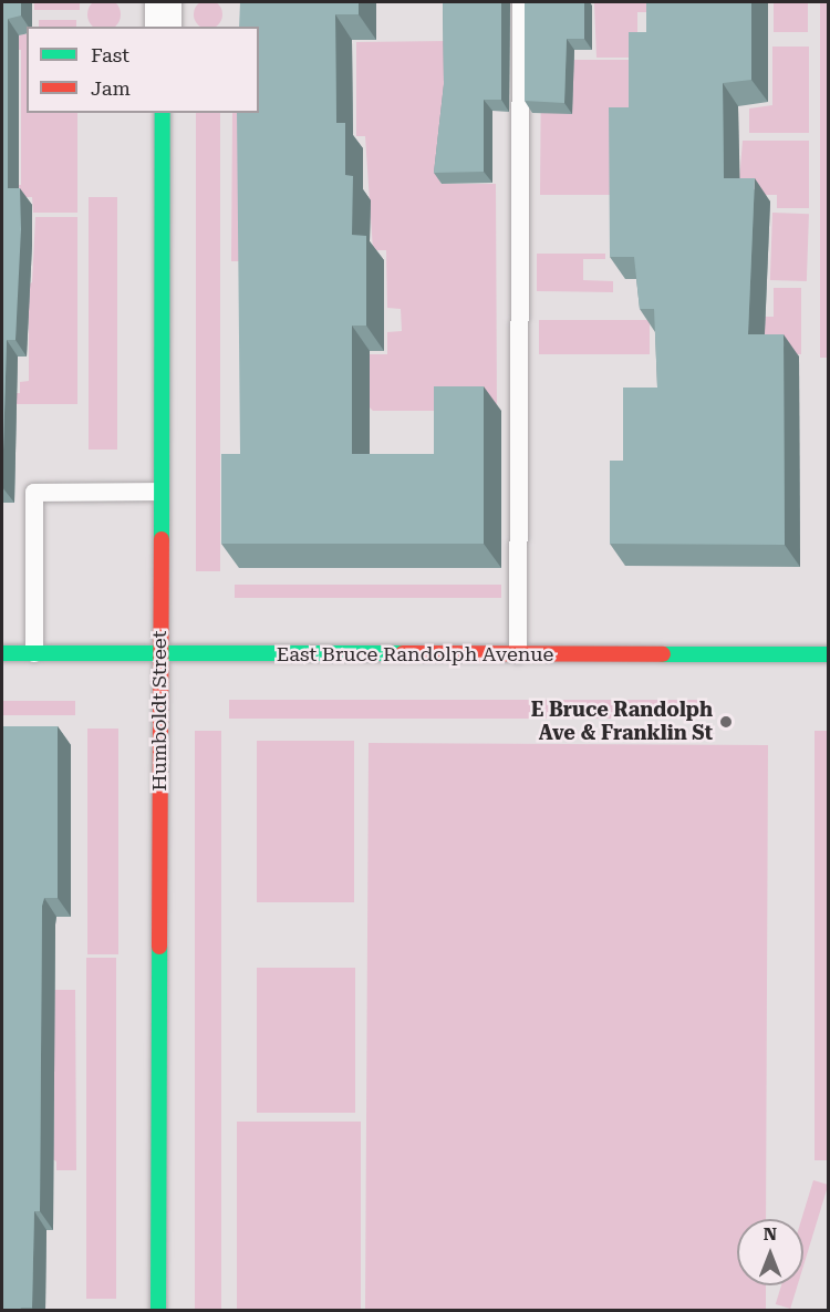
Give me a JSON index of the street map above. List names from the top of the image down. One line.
{"streets":{"street":["East Bruce Randolph Avenue","Humboldt Street"]},"crossings":[["East Bruce Randolph Avenue","Humboldt Street"]],"places":["E Bruce Randolph Ave & Franklin St"],"legend":["Fast","Jam"],"north":"top"}
